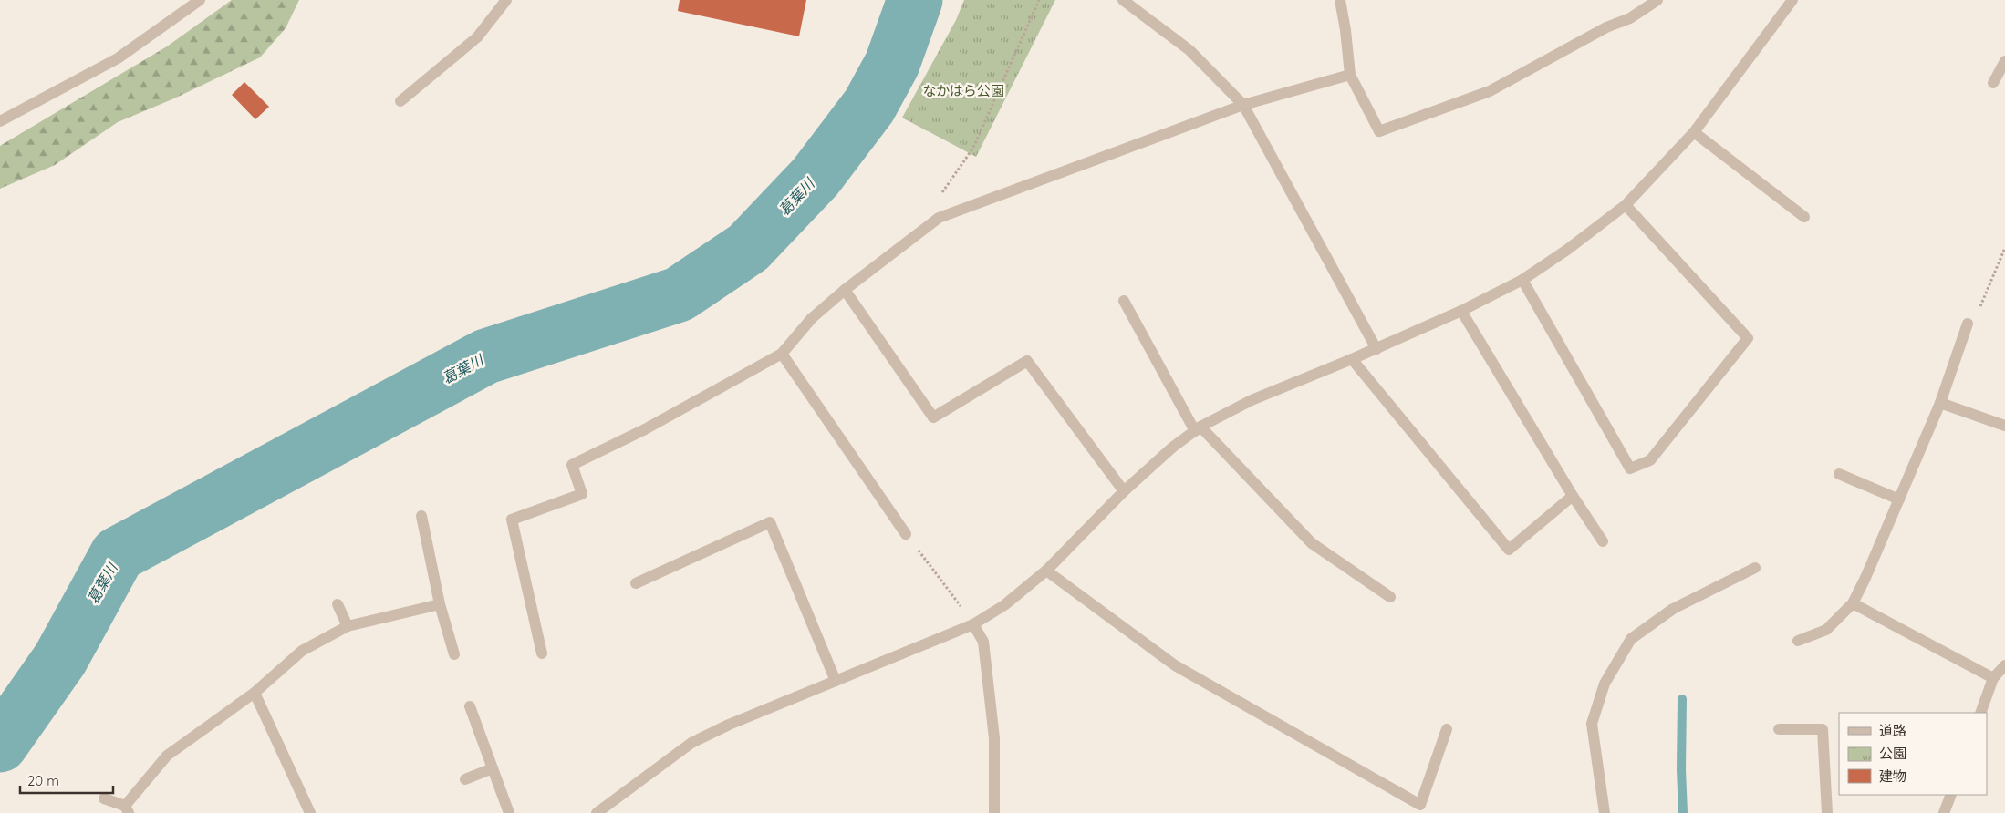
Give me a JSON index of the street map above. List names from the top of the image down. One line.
{"water":["葛葉川"],"parks":["なかはら公園"],"legend":["道路","公園","建物"],"scale_bar":"20 m"}
